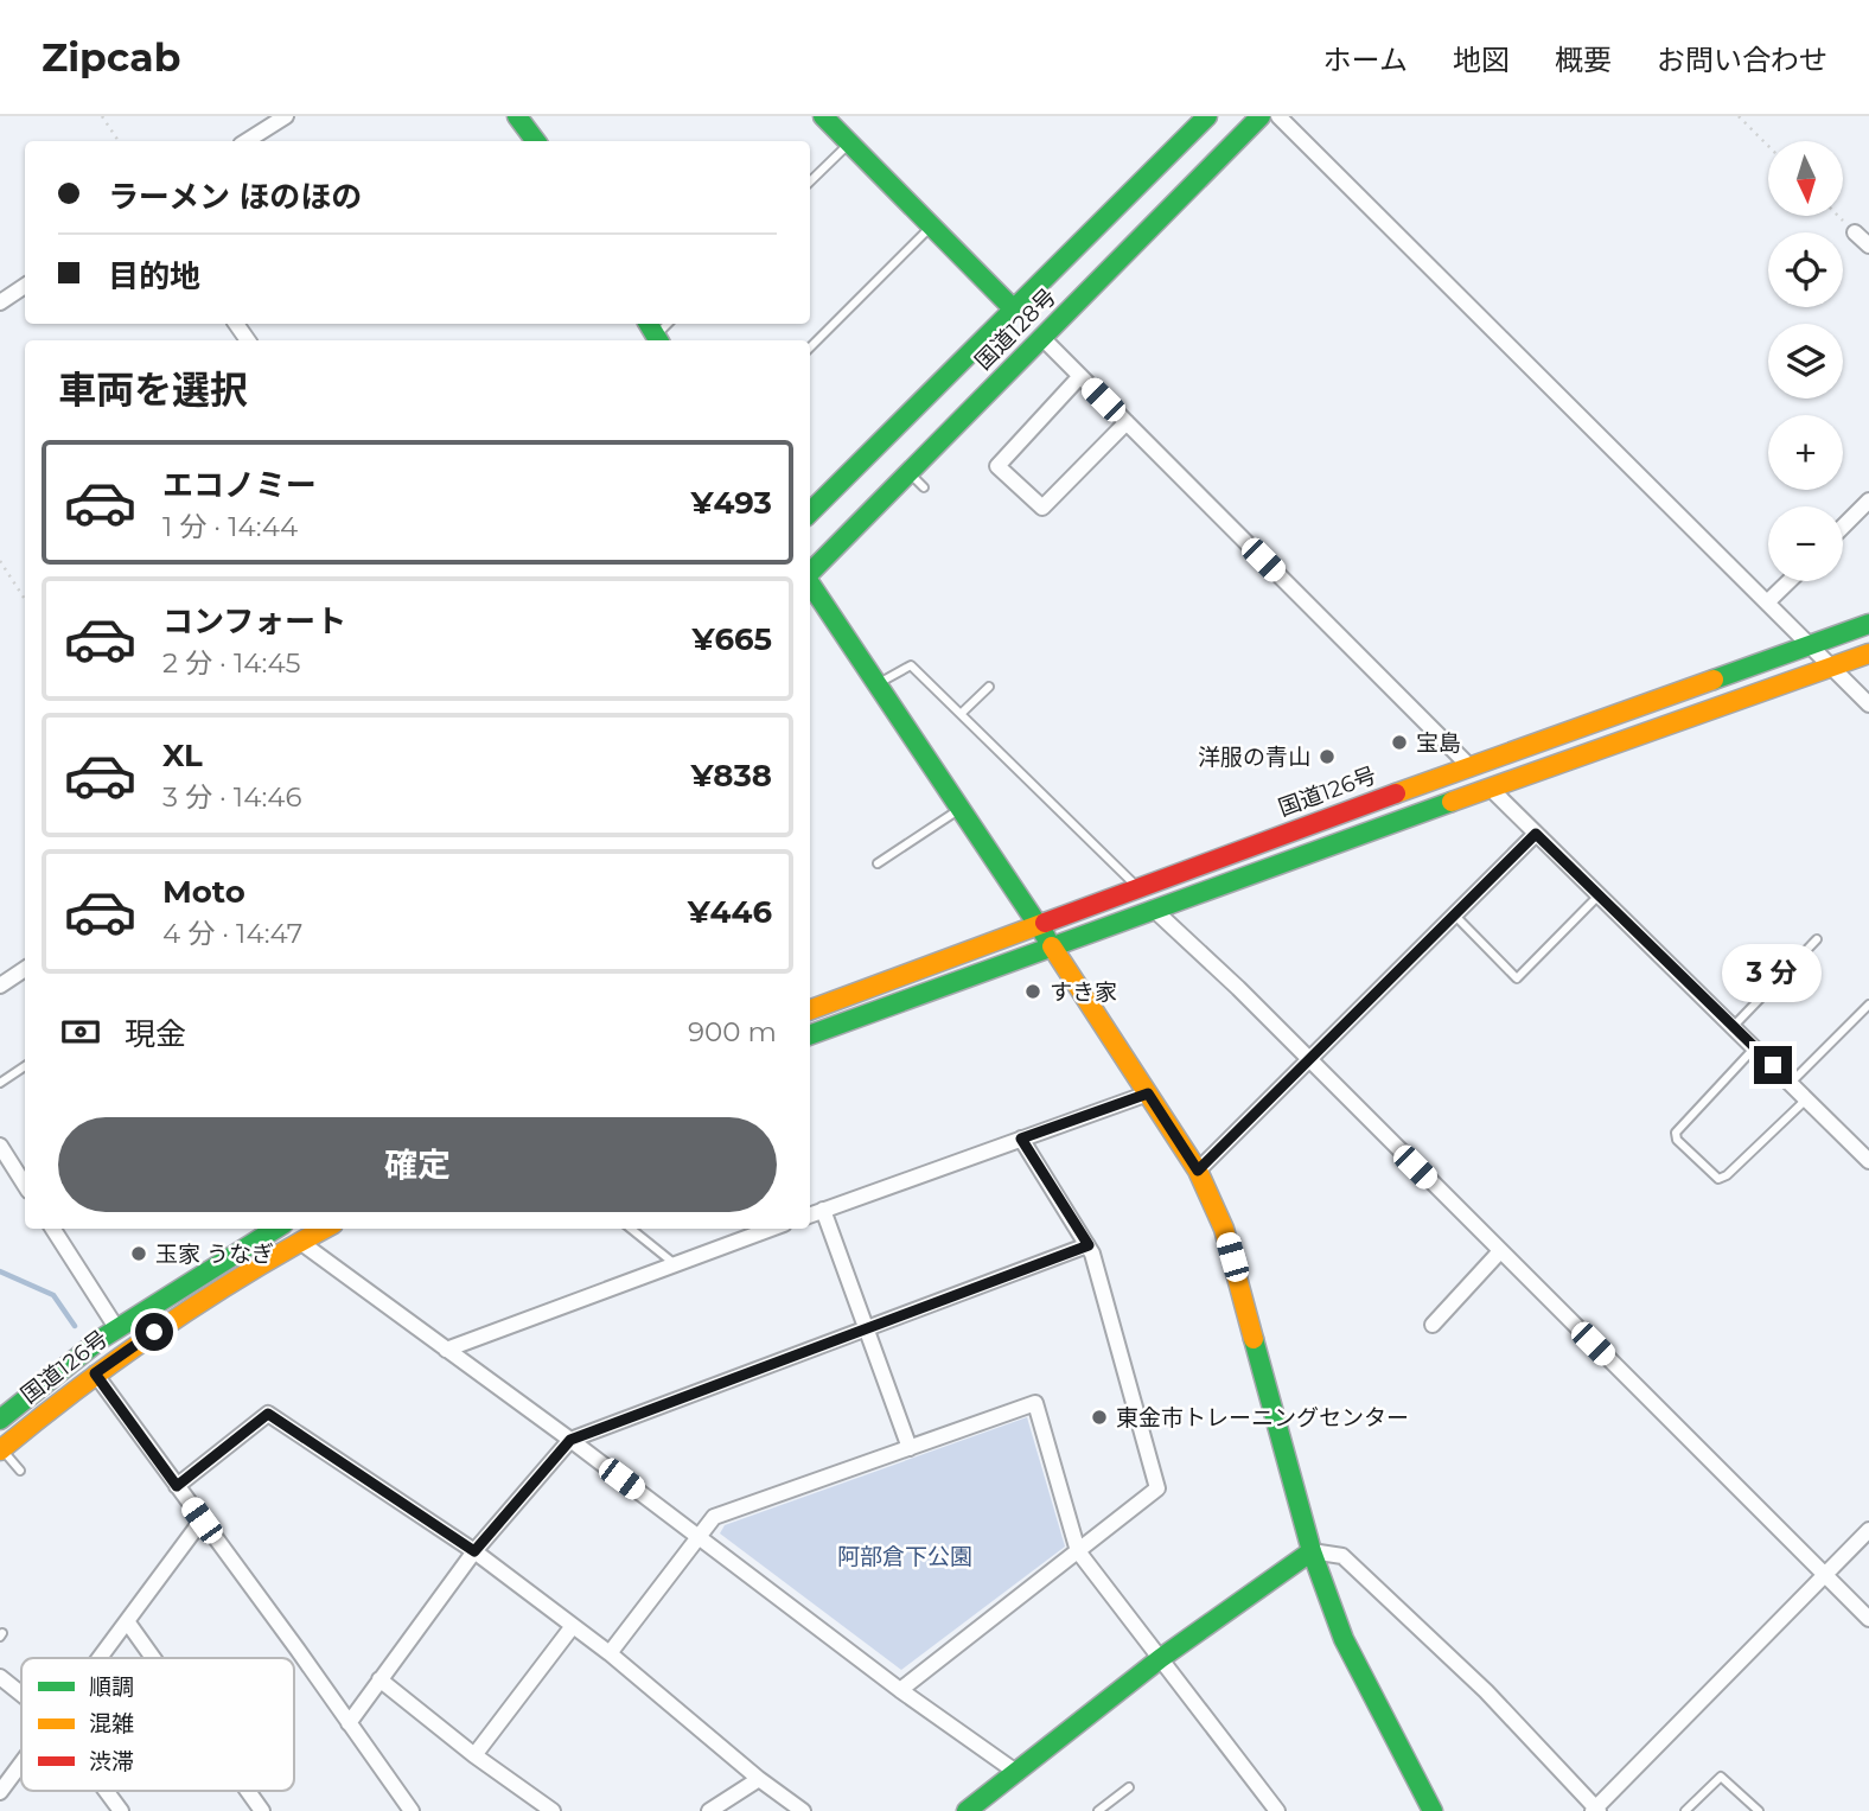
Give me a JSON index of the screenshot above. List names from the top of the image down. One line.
{"streets":{"main road":["国道128号","国道126号"]},"crossings":[["国道128号","国道126号"]],"parks":["阿部倉下公園"],"places":["宝島","洋服の青山","すき家","玉家 うなぎ","東金市トレーニングセンター"],"legend":["順調","混雑","渋滞"],"north":"bottom","page":{"header":"Zipcab","nav":["ホーム","地図","概要","お問い合わせ"],"map_buttons":["+","−"],"banner":["ラーメン ほのほの","目的地"],"heading":"車両を選択","list":[{"name":"エコノミー","note":"1 分 · 14:44","value":"¥493"},{"name":"コンフォート","note":"2 分 · 14:45","value":"¥665"},{"name":"XL","note":"3 分 · 14:46","value":"¥838"},{"name":"Moto","note":"4 分 · 14:47","value":"¥446"}],"bubble":"3 分","pay":["現金","900 m"],"buttons":"確定"}}
